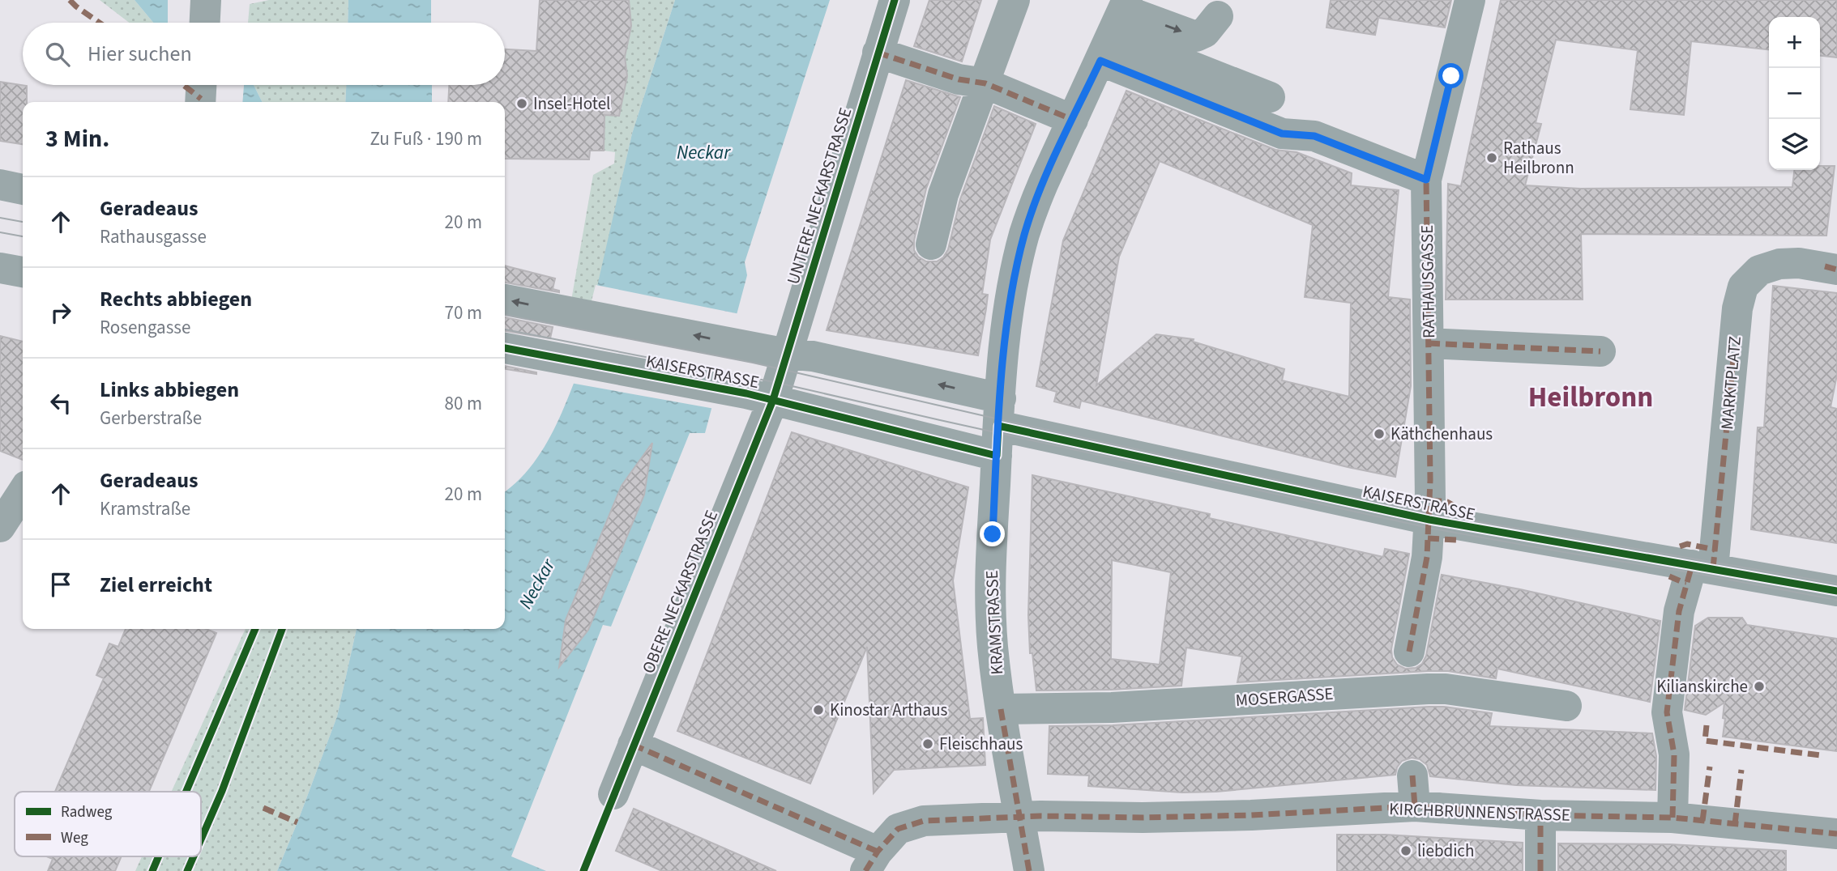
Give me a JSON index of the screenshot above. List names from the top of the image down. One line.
{"streets":{"street":["UNTERE NECKARSTRASSE","RATHAUSGASSE","KAISERSTRASSE","MARKTPLATZ","OBERE NECKARSTRASSE","KRAMSTRASSE","MOSERGASSE","KIRCHBRUNNENSTRASSE"]},"crossings":[["UNTERE NECKARSTRASSE","KAISERSTRASSE"],["UNTERE NECKARSTRASSE","OBERE NECKARSTRASSE"],["RATHAUSGASSE","KAISERSTRASSE"],["KAISERSTRASSE","MARKTPLATZ"],["KAISERSTRASSE","OBERE NECKARSTRASSE"],["KAISERSTRASSE","KRAMSTRASSE"],["MARKTPLATZ","KIRCHBRUNNENSTRASSE"],["KRAMSTRASSE","MOSERGASSE"],["KRAMSTRASSE","KIRCHBRUNNENSTRASSE"]],"districts":["Heilbronn"],"water":["Neckar"],"places":["Insel-Hotel","Rathaus Heilbronn","Käthchenhaus","Kilianskirche","Kinostar Arthaus","Fleischhaus","liebdich"],"legend":["Radweg","Weg"],"page":{"map_buttons":["+","−"],"search":"Hier suchen","heading":["3 Min.","Zu Fuß · 190 m"],"list":[["Geradeaus","Rathausgasse","20 m"],["Rechts abbiegen","Rosengasse","70 m"],["Links abbiegen","Gerberstraße","80 m"],["Geradeaus","Kramstraße","20 m"],"Ziel erreicht"]}}
